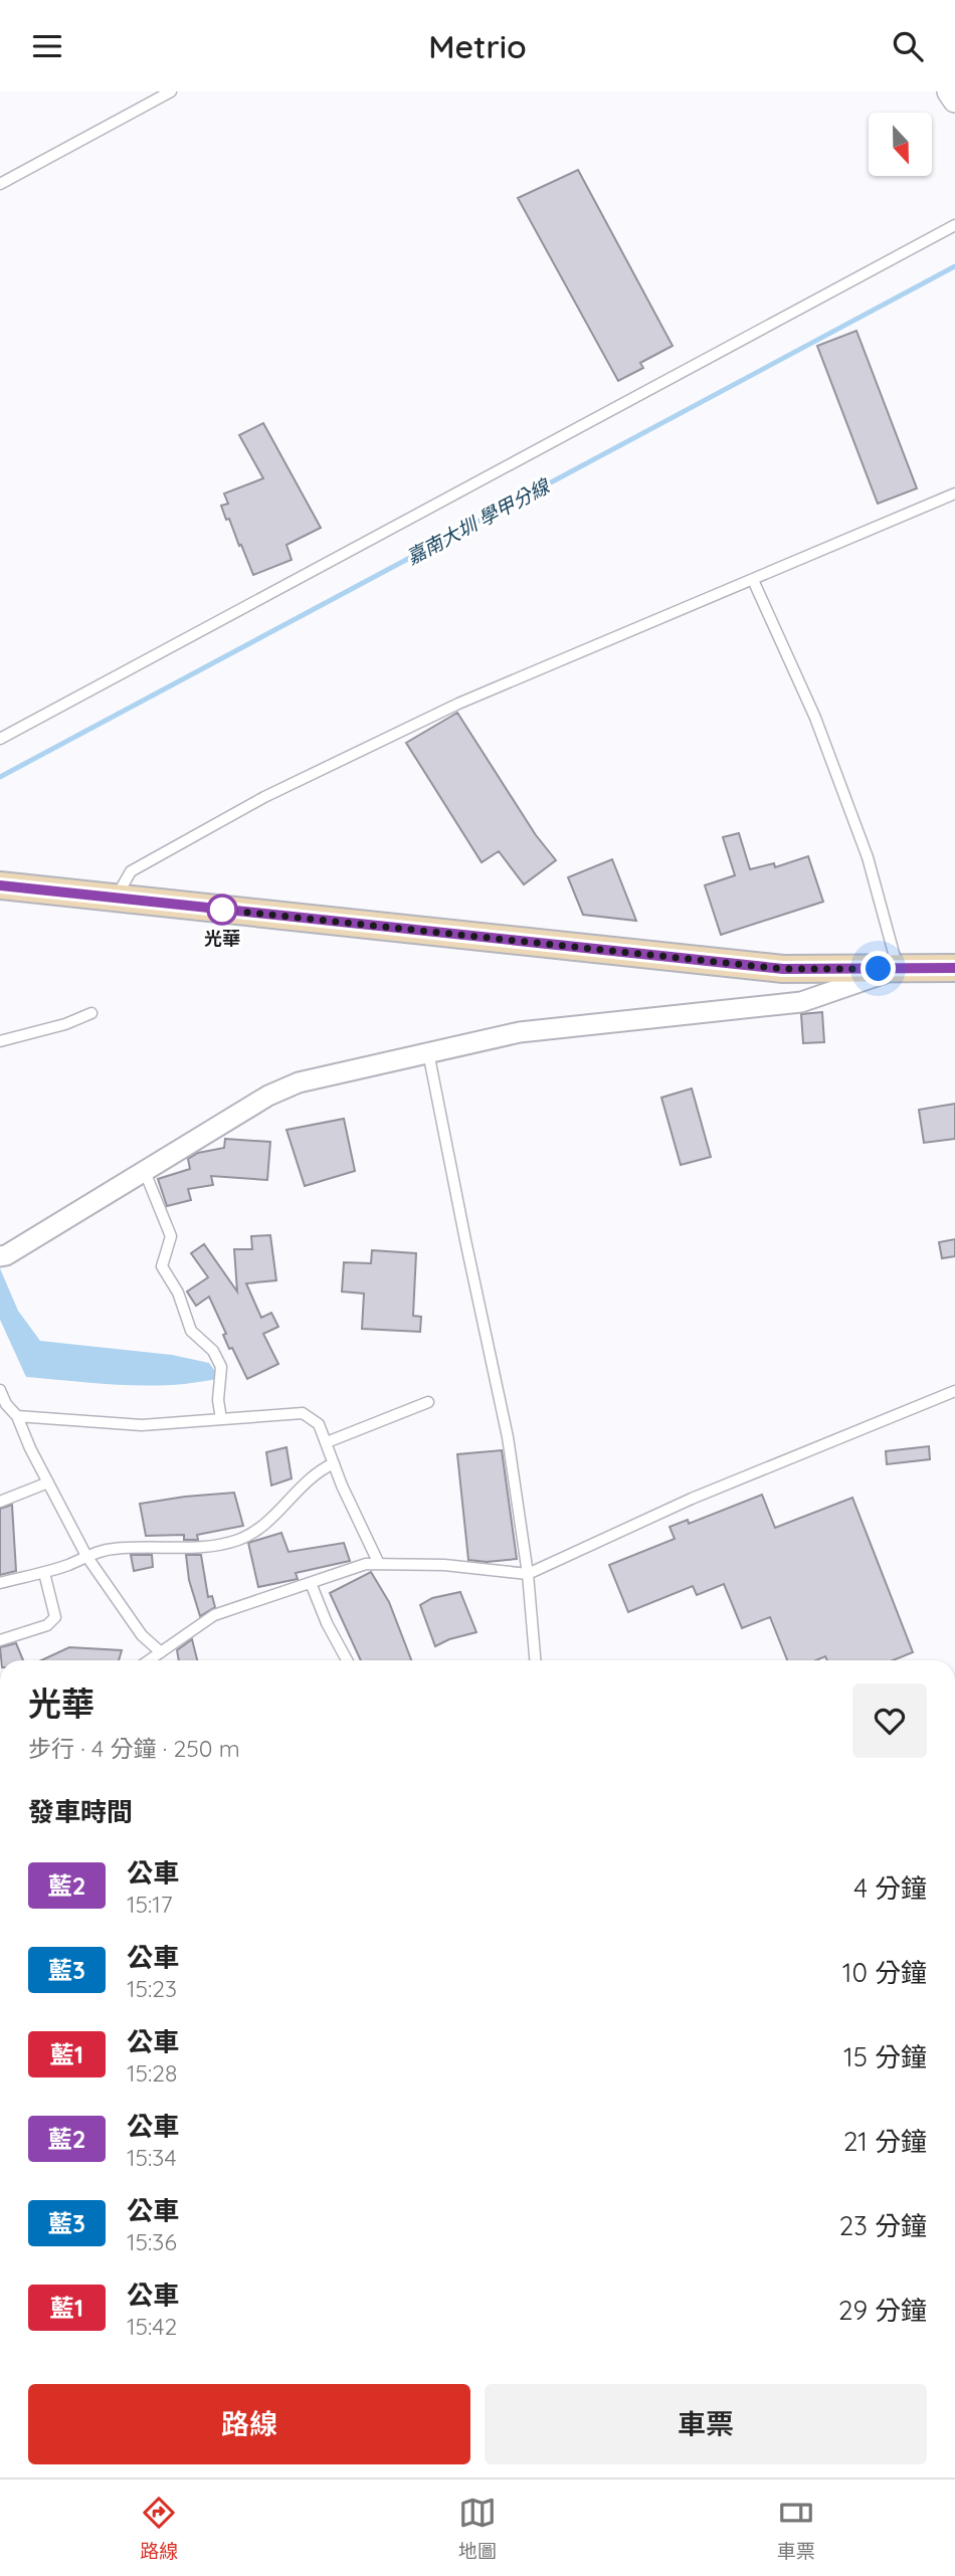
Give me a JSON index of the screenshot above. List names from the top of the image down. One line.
{"water":["嘉南大圳 學甲分線"],"places":["光華"],"lines":["bus line 藍2"],"north":"bottom","page":{"header":"Metrio","heading":[["光華","步行 · 4 分鐘 · 250 m"],"發車時間"],"list":[{"mark":"藍2","name":"公車","note":"15:17","value":"4 分鐘"},{"mark":"藍3","name":"公車","note":"15:23","value":"10 分鐘"},{"mark":"藍1","name":"公車","note":"15:28","value":"15 分鐘"},{"mark":"藍2","name":"公車","note":"15:34","value":"21 分鐘"},{"mark":"藍3","name":"公車","note":"15:36","value":"23 分鐘"},{"mark":"藍1","name":"公車","note":"15:42","value":"29 分鐘"}],"buttons":["路線","車票"],"tabs":["路線","地圖","車票"]}}
